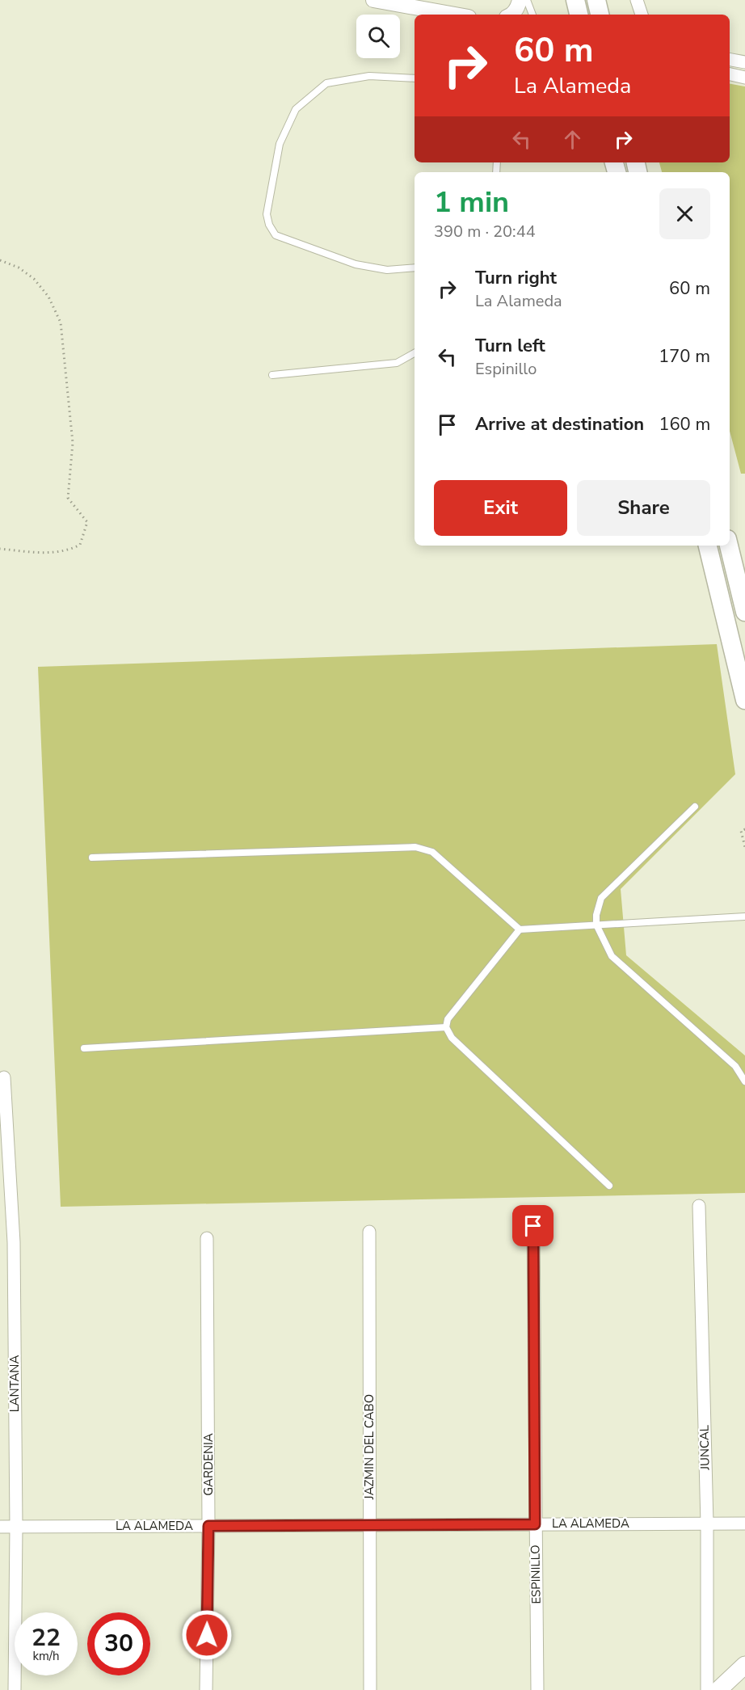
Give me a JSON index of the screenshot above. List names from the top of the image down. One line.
{"streets":{"street":["LANTANA","JAZMIN DEL CABO","JUNCAL","GARDENIA","LA ALAMEDA","ESPINILLO"]},"crossings":[["LANTANA","LA ALAMEDA"],["JAZMIN DEL CABO","LA ALAMEDA"],["JUNCAL","LA ALAMEDA"],["GARDENIA","LA ALAMEDA"],["LA ALAMEDA","ESPINILLO"]],"page":{"turn":["60 m","La Alameda"],"heading":["1 min","390 m · 20:44"],"list":[{"name":"Turn right","note":"La Alameda","value":"60 m"},{"name":"Turn left","note":"Espinillo","value":"170 m"},{"name":"Arrive at destination","value":"160 m"}],"buttons":["Exit","Share"],"speed":"22 km/h","limit":"30"}}
